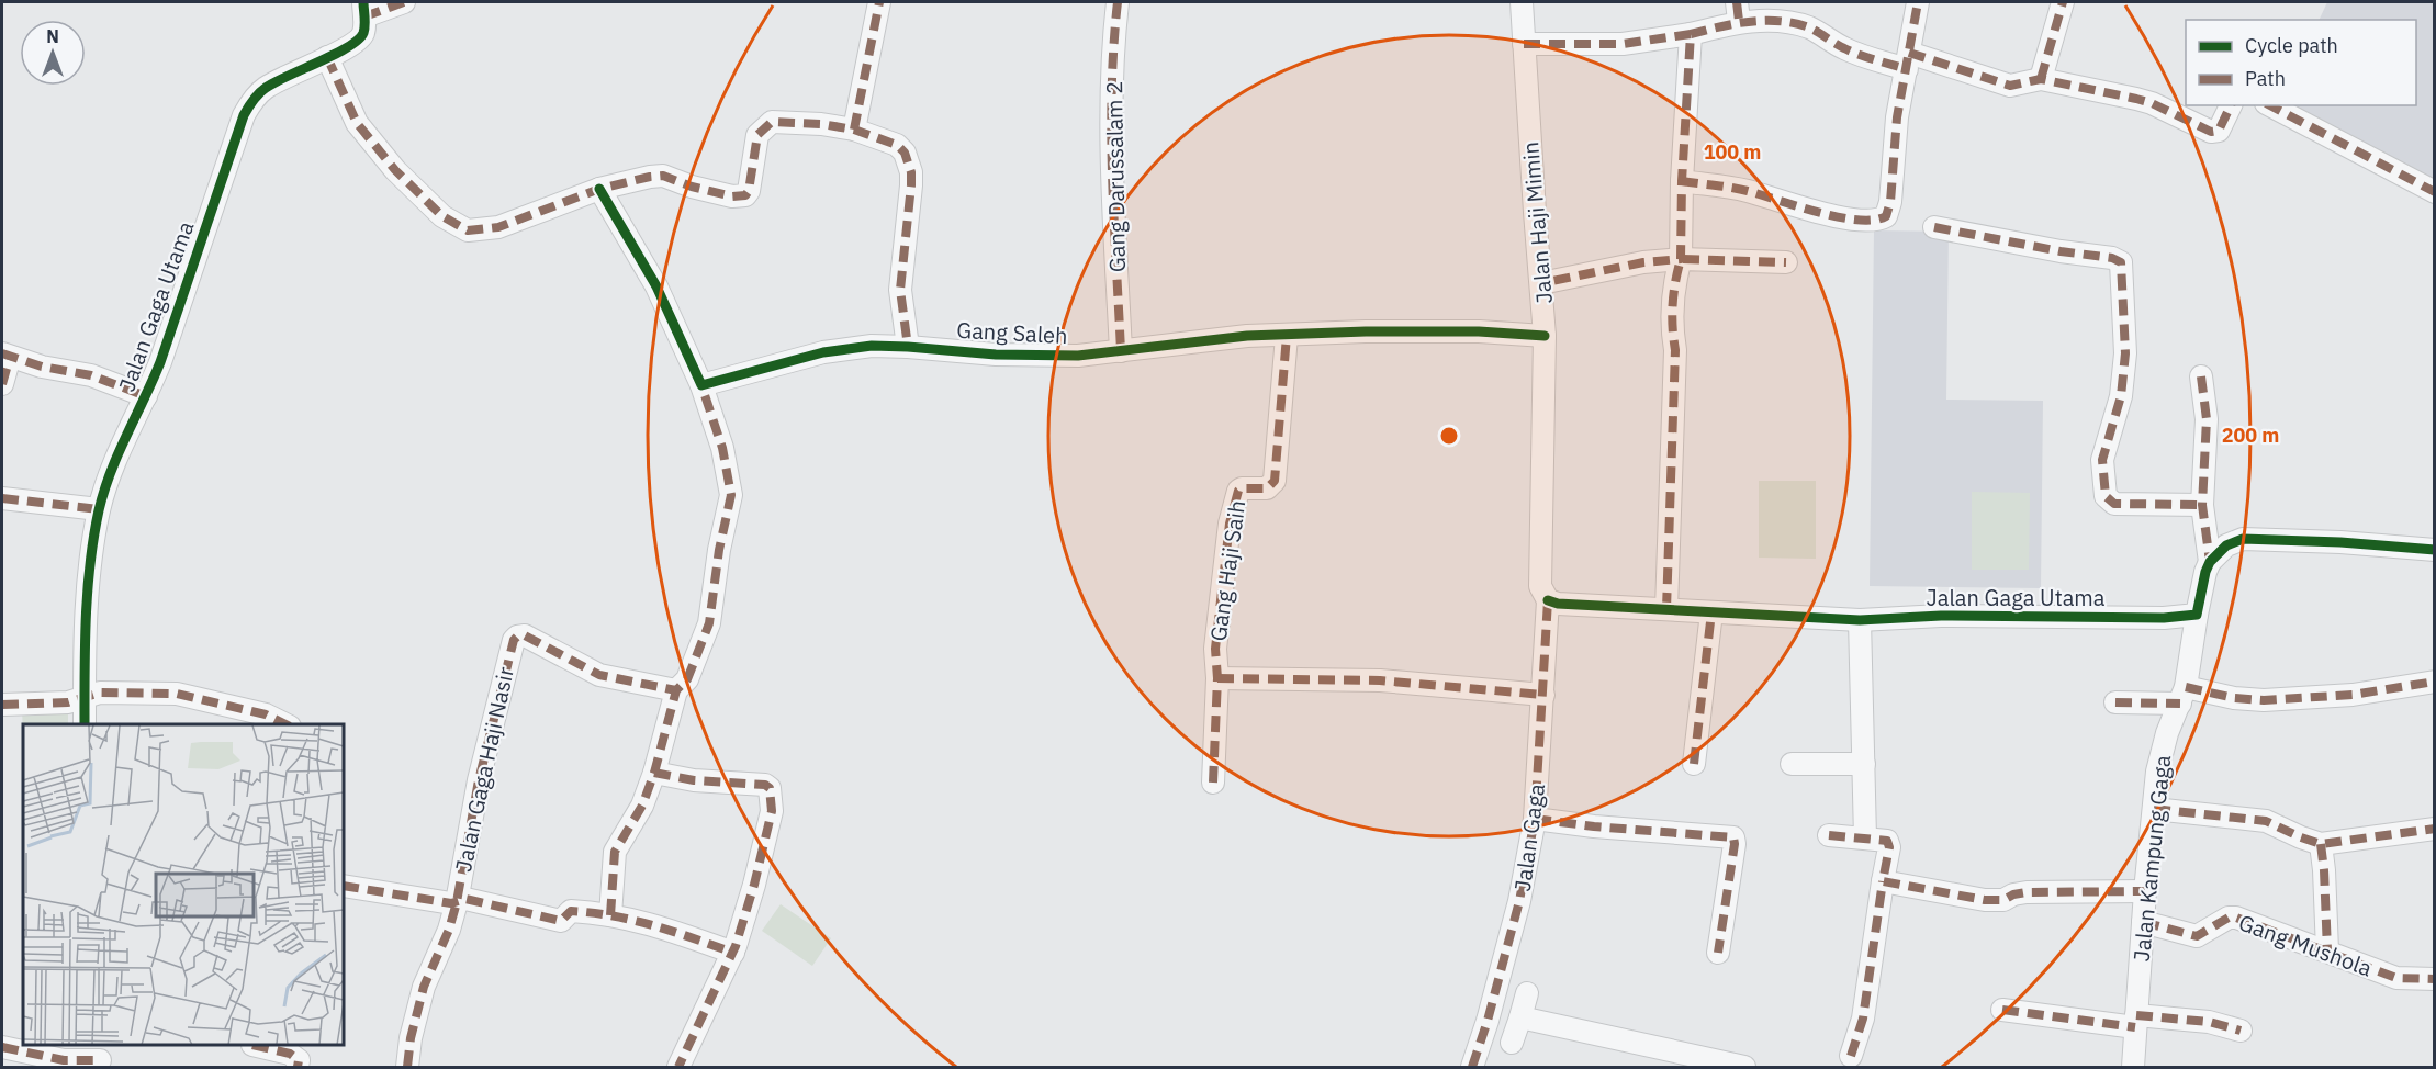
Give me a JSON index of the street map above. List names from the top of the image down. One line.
{"streets":{"street":["Gang Darussalam 2","Jalan Haji Mimin","Jalan Gaga Utama","Gang Saleh","Gang Haji Saih","Jalan Gaga Haji Nasir","Jalan Gaga","Jalan Kampung Gaga","Gang Mushola"]},"crossings":[["Gang Darussalam 2","Gang Saleh"],["Jalan Haji Mimin","Jalan Gaga Utama"],["Jalan Haji Mimin","Gang Saleh"],["Jalan Haji Mimin","Jalan Gaga"],["Jalan Gaga Utama","Jalan Gaga"],["Jalan Gaga Utama","Jalan Kampung Gaga"],["Gang Saleh","Gang Haji Saih"],["Jalan Kampung Gaga","Gang Mushola"]],"legend":["Cycle path","Path"],"north":"top","rings":["100 m","200 m"]}
